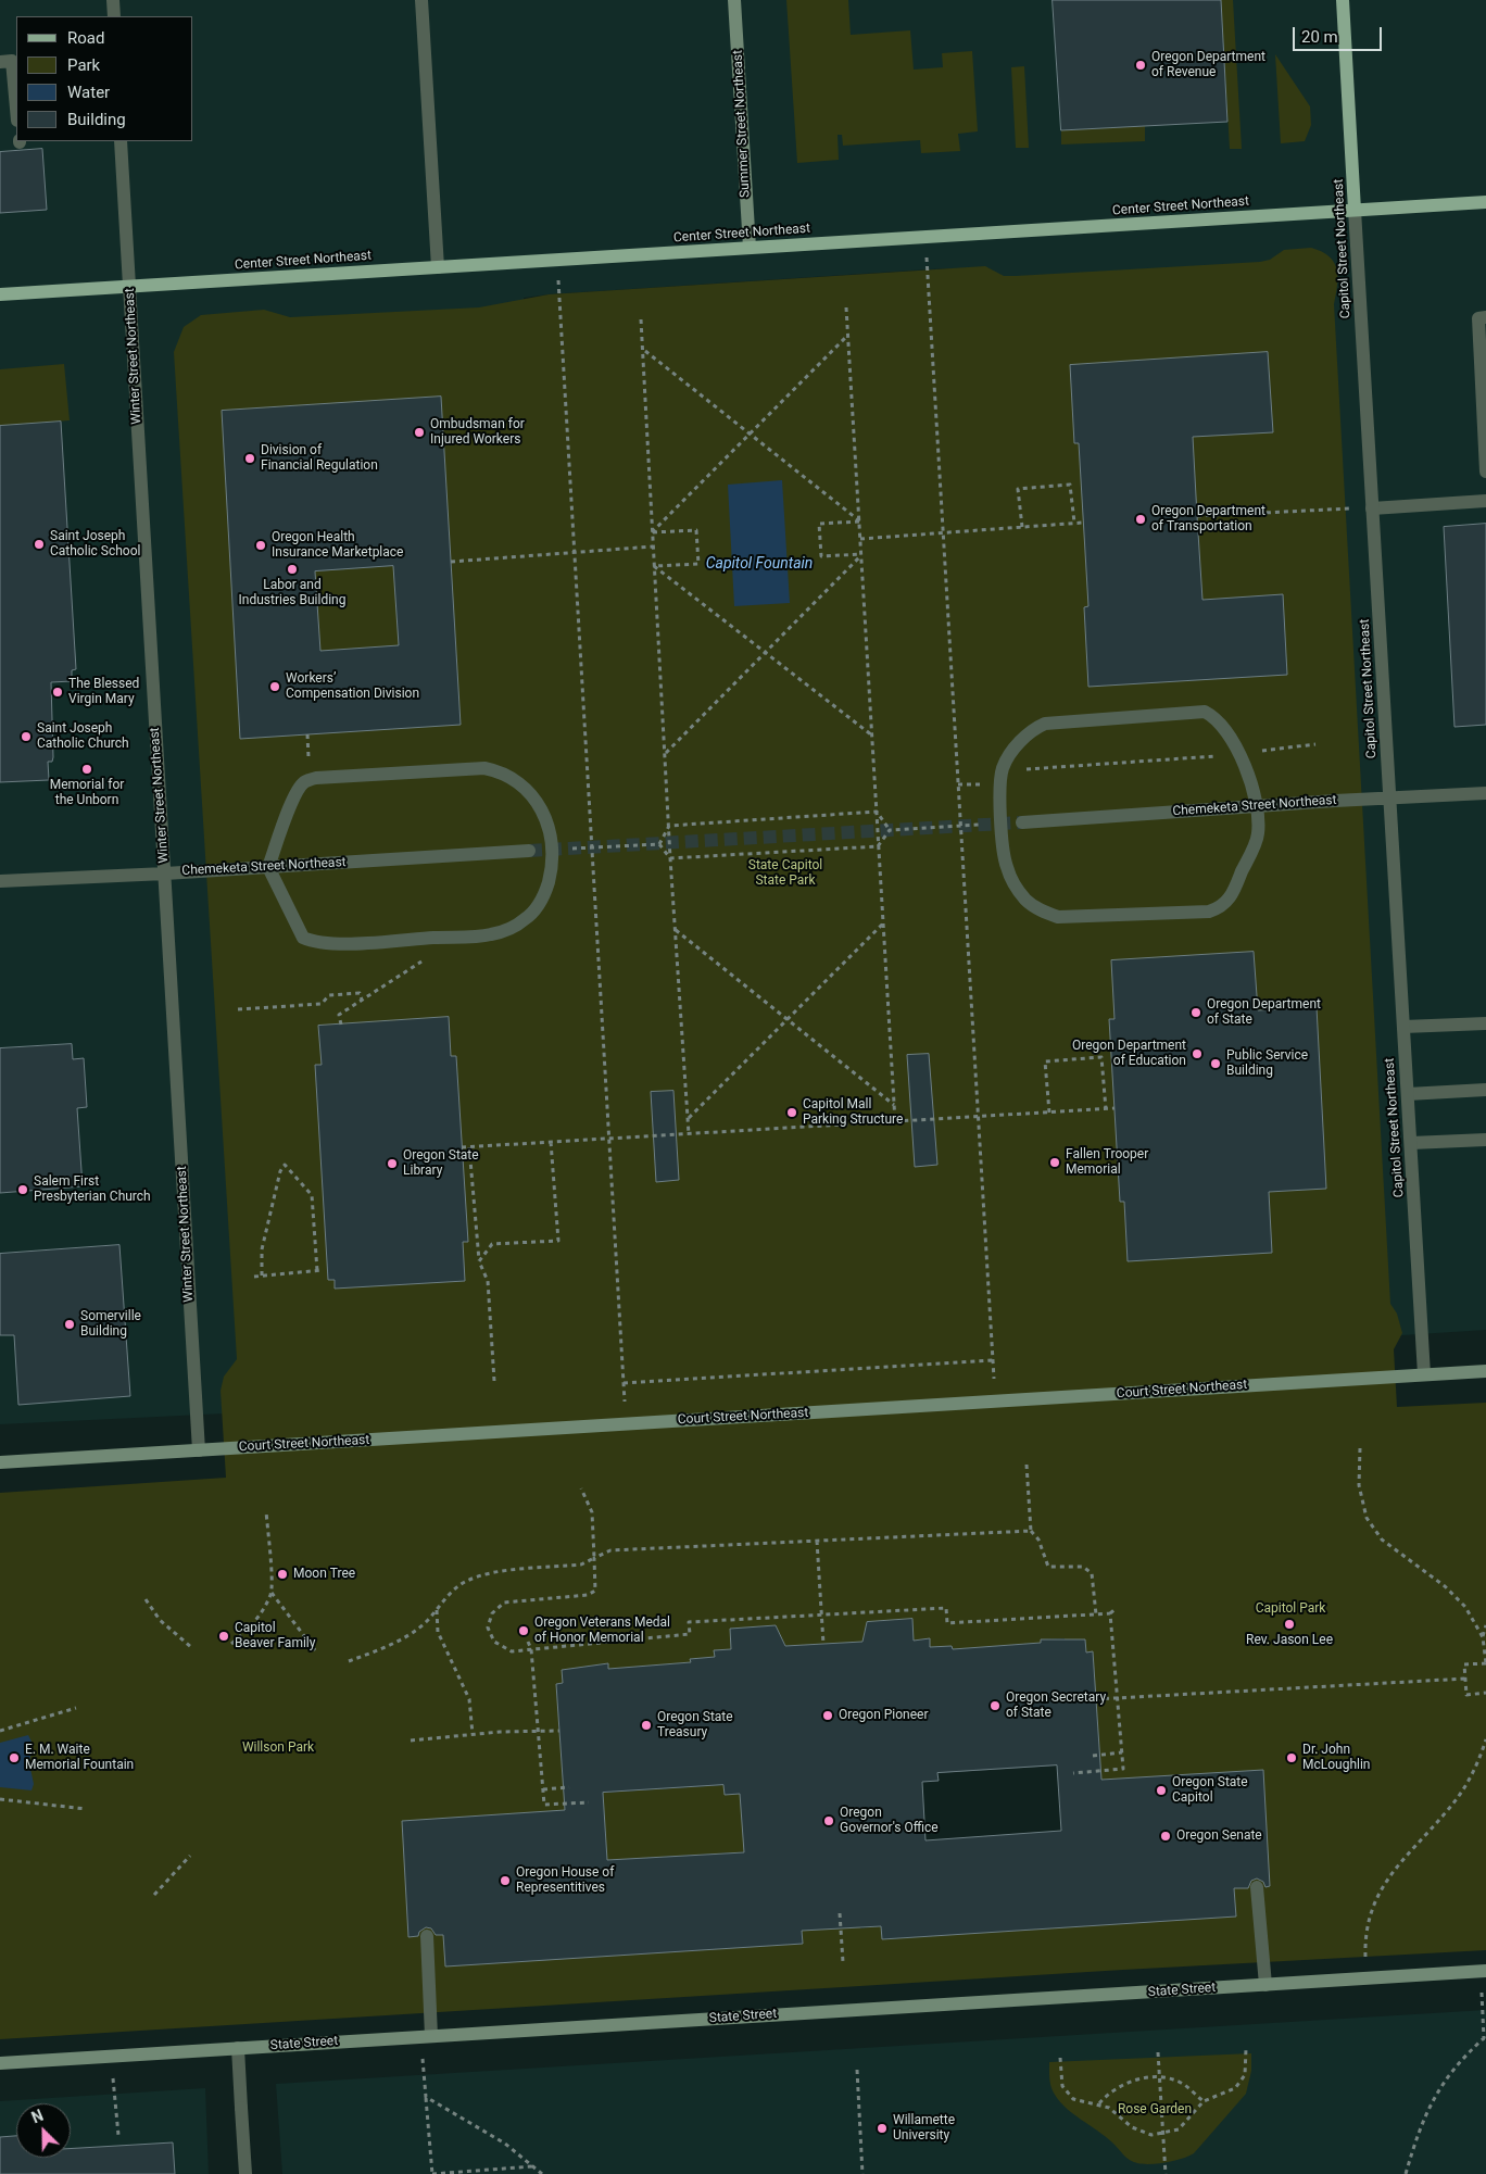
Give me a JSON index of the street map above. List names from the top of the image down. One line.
{"streets":{"main road":["Summer Street Northeast","Center Street Northeast","Capitol Street Northeast","Court Street Northeast","State Street"],"street":["Winter Street Northeast","Chemeketa Street Northeast"]},"crossings":[["Summer Street Northeast","Center Street Northeast"],["Center Street Northeast","Capitol Street Northeast"],["Center Street Northeast","Winter Street Northeast"],["Capitol Street Northeast","Chemeketa Street Northeast"],["Capitol Street Northeast","Court Street Northeast"],["Winter Street Northeast","Chemeketa Street Northeast"],["Winter Street Northeast","Court Street Northeast"]],"water":["Capitol Fountain"],"parks":["State Capitol State Park","Capitol Park","Willson Park","Rose Garden"],"places":["Oregon Department of Revenue","Ombudsman for Injured Workers","Division of Financial Regulation","Oregon Department of Transportation","Saint Joseph Catholic School","Oregon Health Insurance Marketplace","Labor and Industries Building","Workers’ Compensation Division","The Blessed Virgin Mary","Saint Joseph Catholic Church","Memorial for the Unborn","Oregon Department of State","Oregon Department of Education","Public Service Building","Capitol Mall Parking Structure","Fallen Trooper Memorial","Oregon State Library","Salem First Presbyterian Church","Somerville Building","Moon Tree","Rev. Jason Lee","Oregon Veterans Medal of Honor Memorial","Capitol Beaver Family","Oregon Secretary of State","Oregon Pioneer","Oregon State Treasury","E. M. Waite Memorial Fountain","Dr. John McLoughlin","Oregon State Capitol","Oregon Governor's Office","Oregon Senate","Oregon House of Representitives","Willamette University"],"legend":["Road","Park","Water","Building"],"scale_bar":"20 m","north":"top left"}
